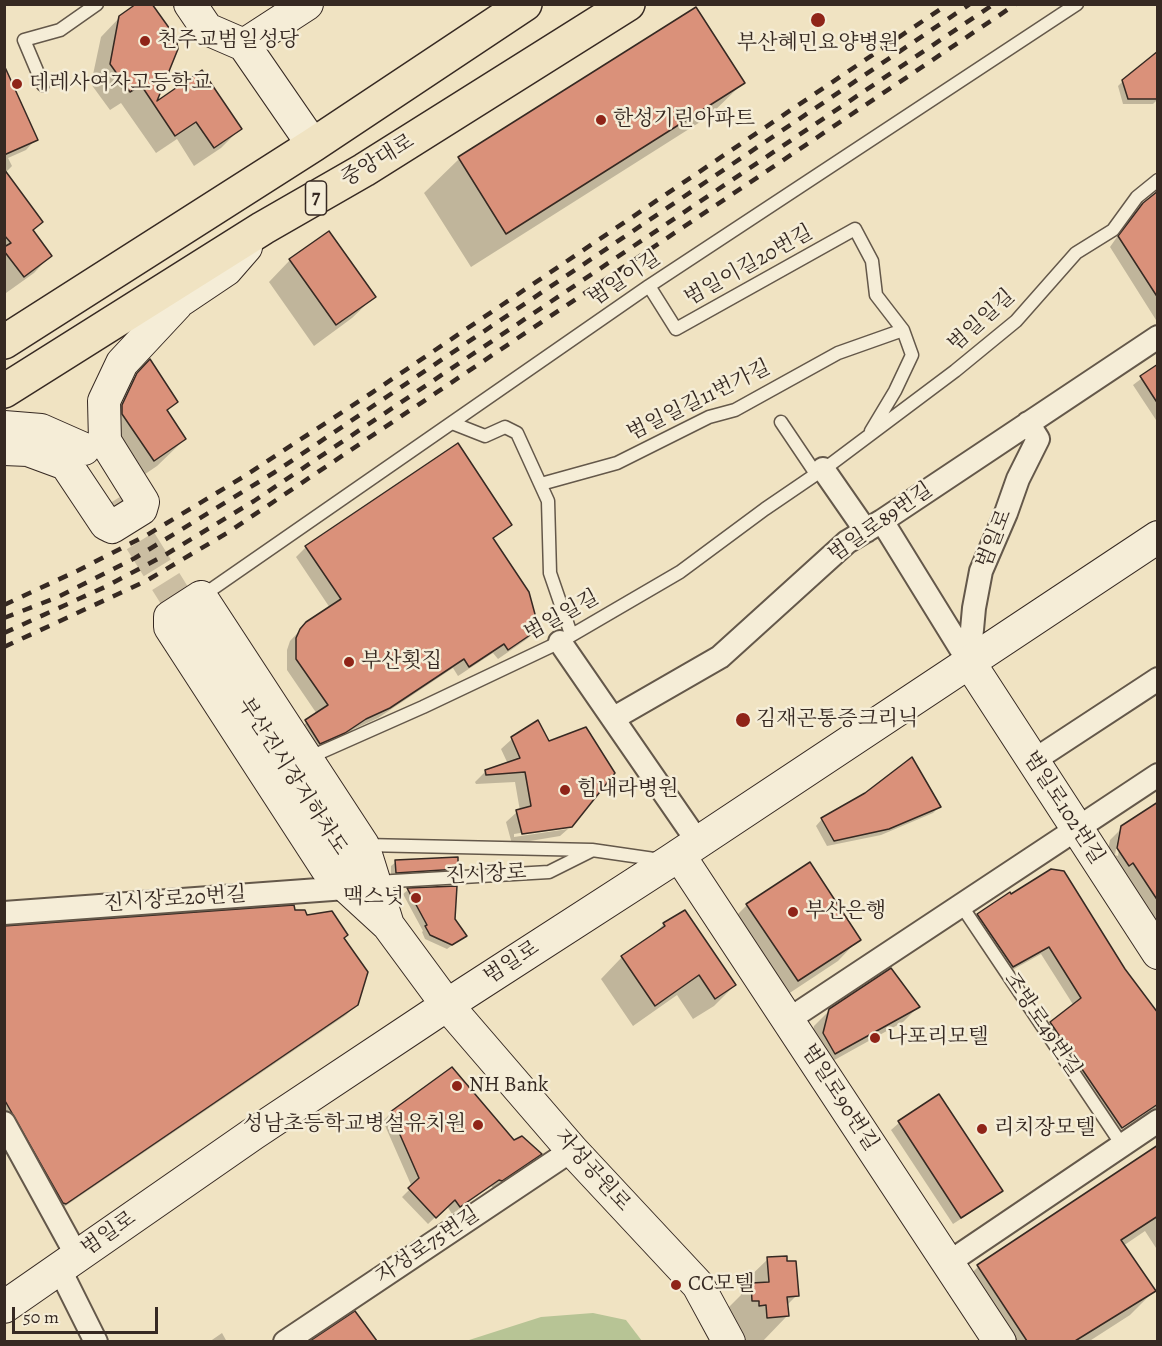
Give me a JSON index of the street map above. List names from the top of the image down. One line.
{"streets":{"main road":["중앙대로","7","범일로","부산진시장지하차도","범일로102번길","범일로90번길","자성공원로"],"street":["범일로89번길","진시장로20번길","자성로75번길"],"lane":["범일이길20번길","범일이길","범일일길","범일일길11번가길","진시장로","조방로49번길"]},"crossings":[["범일이길20번길","범일이길"],["범일이길20번길","범일일길11번가길"],["범일로89번길","범일로"],["범일로","범일로102번길"],["범일로","범일로90번길"],["범일로","자성공원로"],["진시장로","진시장로20번길"],["자성공원로","자성로75번길"]],"places":["부산혜민요양병원","천주교범일성당","데레사여자고등학교","한성기린아파트","부산횟집","김재곤통증크리닉","힘내라병원","맥스넛","부산은행","나포리모텔","NH Bank","성남초등학교병설유치원","리치장모텔","CC모텔"],"scale_bar":"50 m"}
